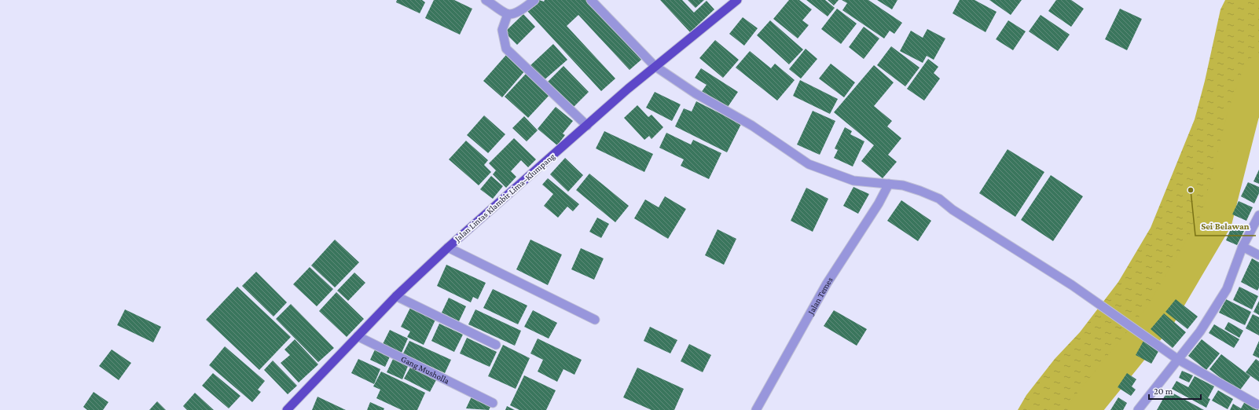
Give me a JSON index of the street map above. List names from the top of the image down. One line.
{"streets":{"main road":["Jalan Lintas Klambir Lima–Klumpang"],"street":["Jalan Temes","Gang Musholla"]},"crossings":[["Jalan Lintas Klambir Lima–Klumpang","Gang Musholla"]],"places":["Sei Belawan"],"scale_bar":"20 m"}
